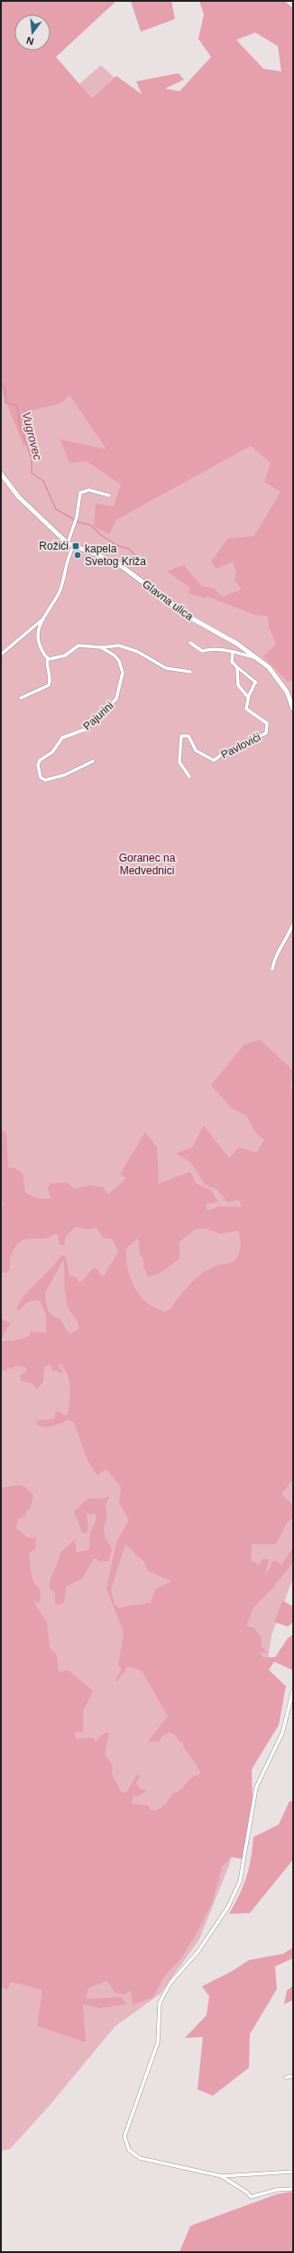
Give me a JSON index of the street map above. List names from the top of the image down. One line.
{"streets":{"main road":["Glavna ulica"],"street":["Pajurini","Pavlovići"]},"water":["Vugrovec"],"parks":["Goranec na Medvednici"],"places":{"transit":["Rožići"],"other":["kapela Svetog Križa"]},"north":"bottom"}
